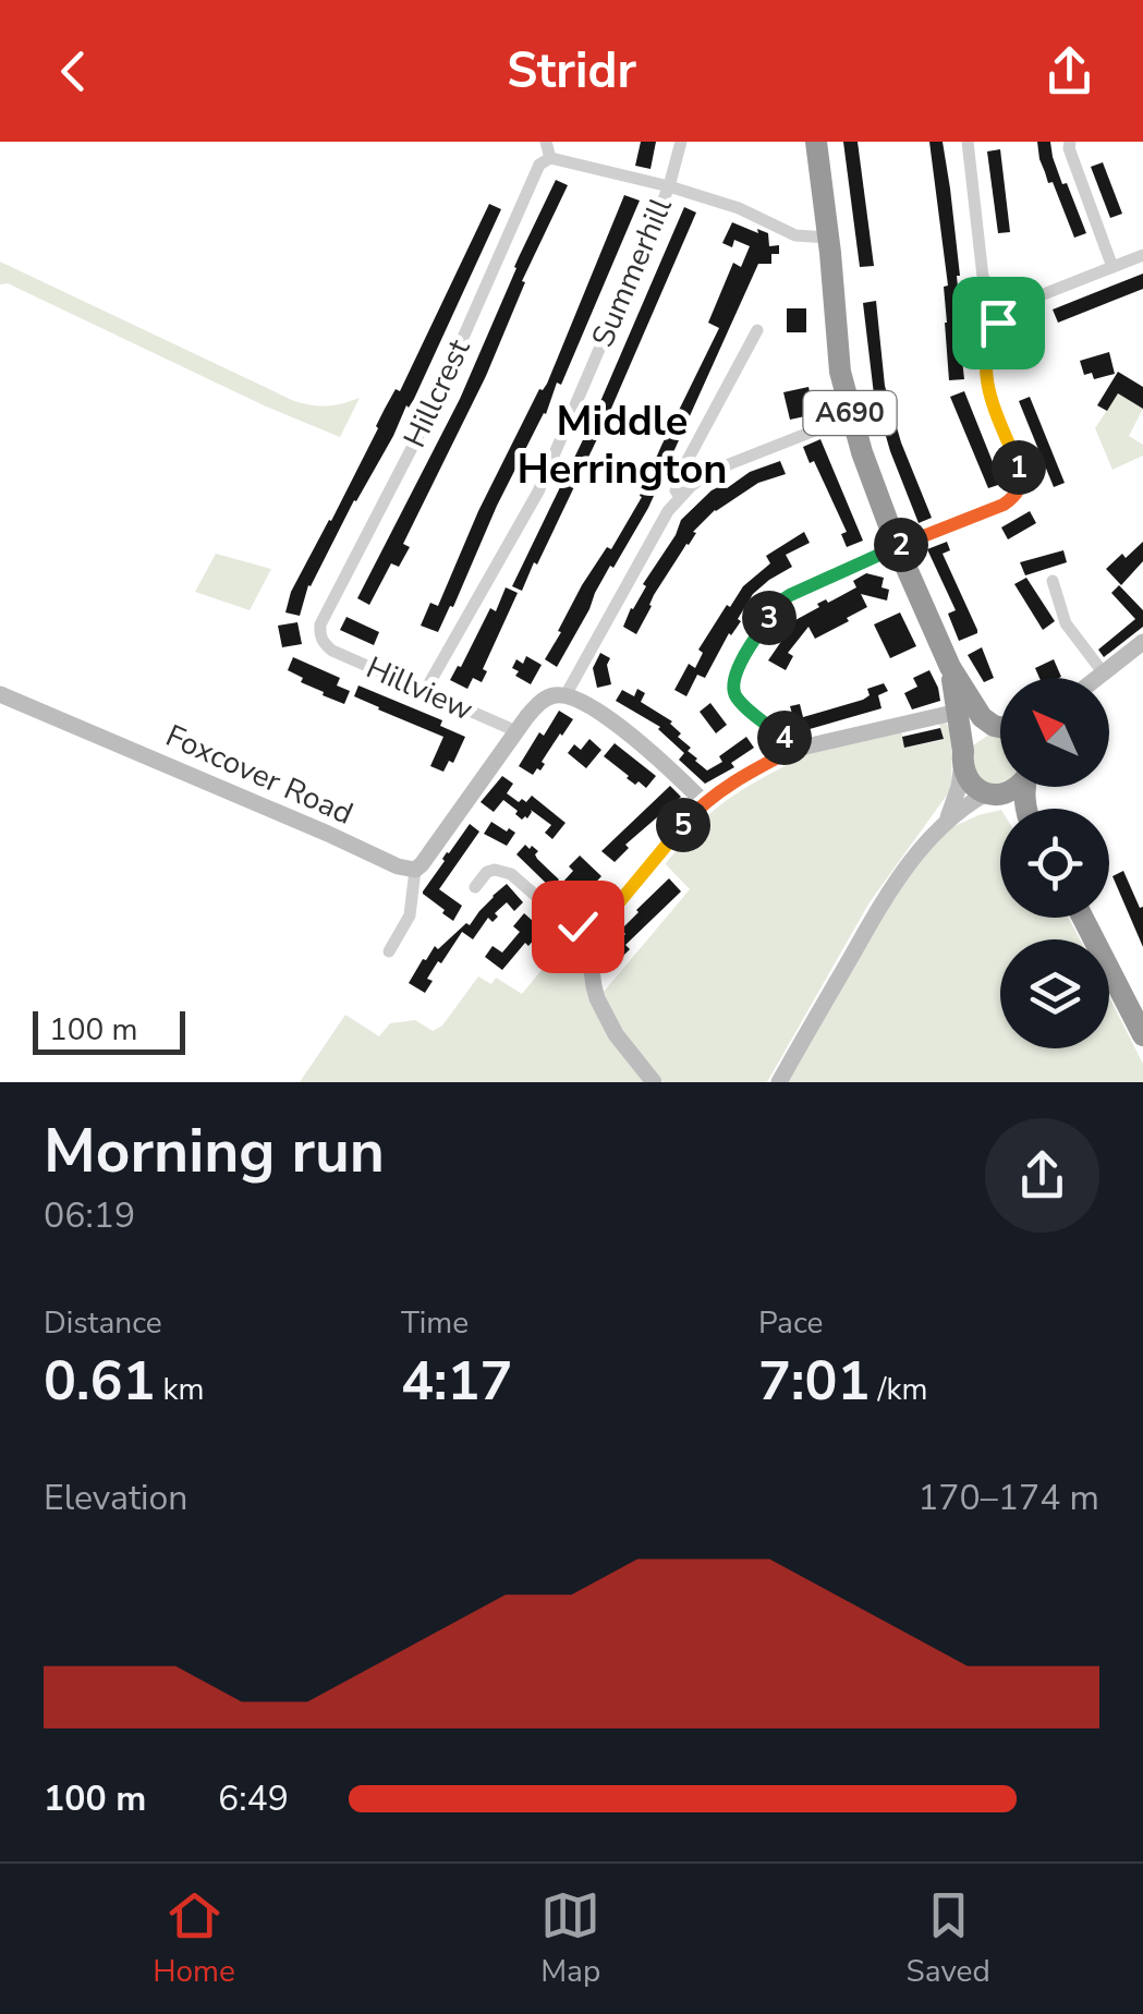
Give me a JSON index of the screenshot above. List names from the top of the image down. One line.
{"streets":{"highway":["A690"],"street":["Summerhill","Hillcrest","Hillview","Foxcover Road"]},"crossings":[["Summerhill","Hillview"],["Hillcrest","Hillview"]],"districts":["Middle Herrington"],"scale_bar":"100 m","north":"top left","page":{"header":"Stridr","pins":["1","2","3","4","5"],"scale":"100 m","heading":["Morning run","06:19"],"stats":[["Distance","0.61 km"],["Time","4:17"],["Pace","7:01 /km"]],"chart":["Elevation","170–174 m"],"list":[{"name":"100 m","note":"6:49"}],"tabs":["Home","Map","Saved"]}}
